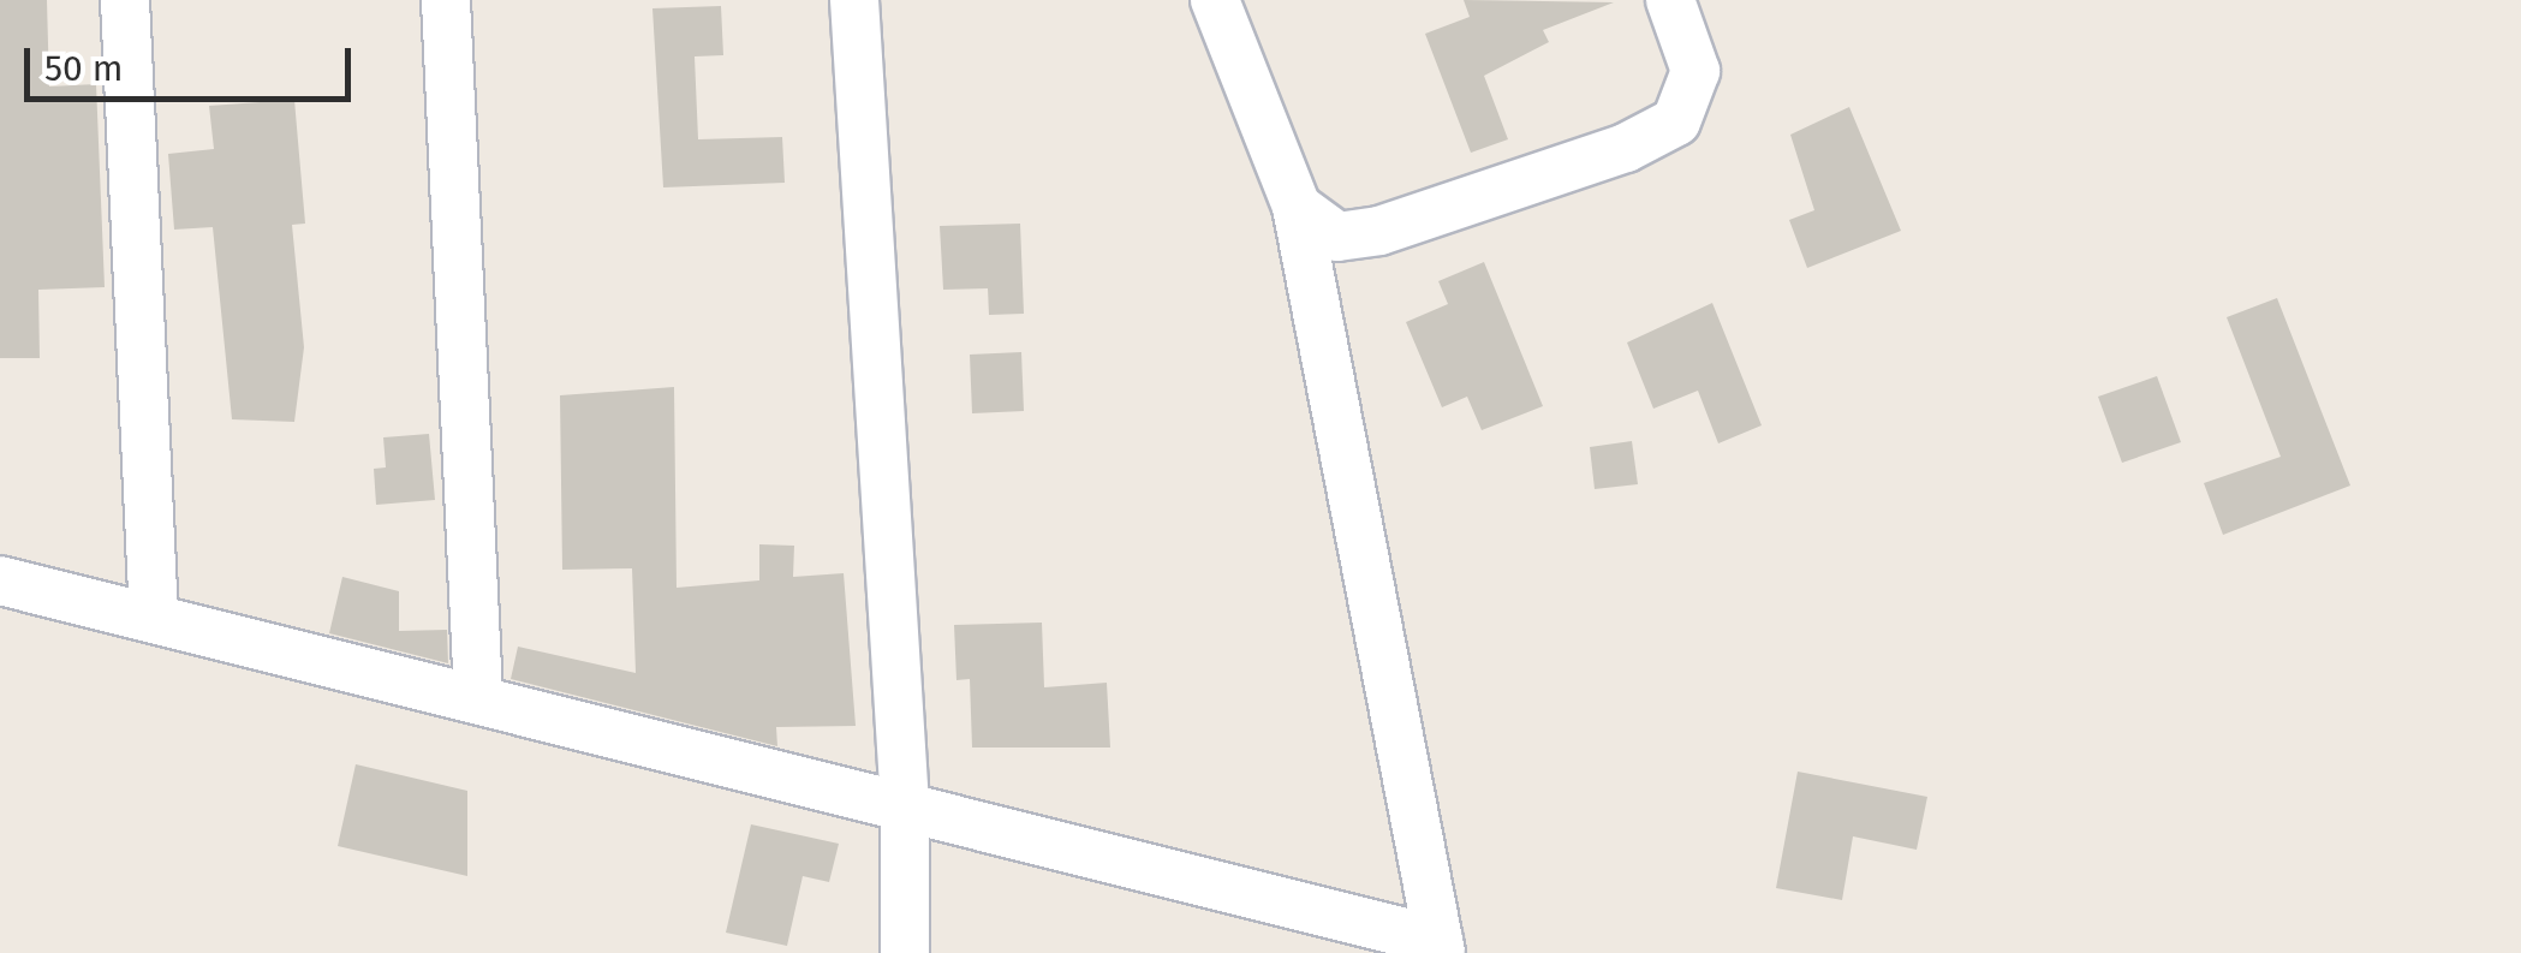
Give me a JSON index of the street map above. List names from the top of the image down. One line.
{"scale_bar":"50 m"}
